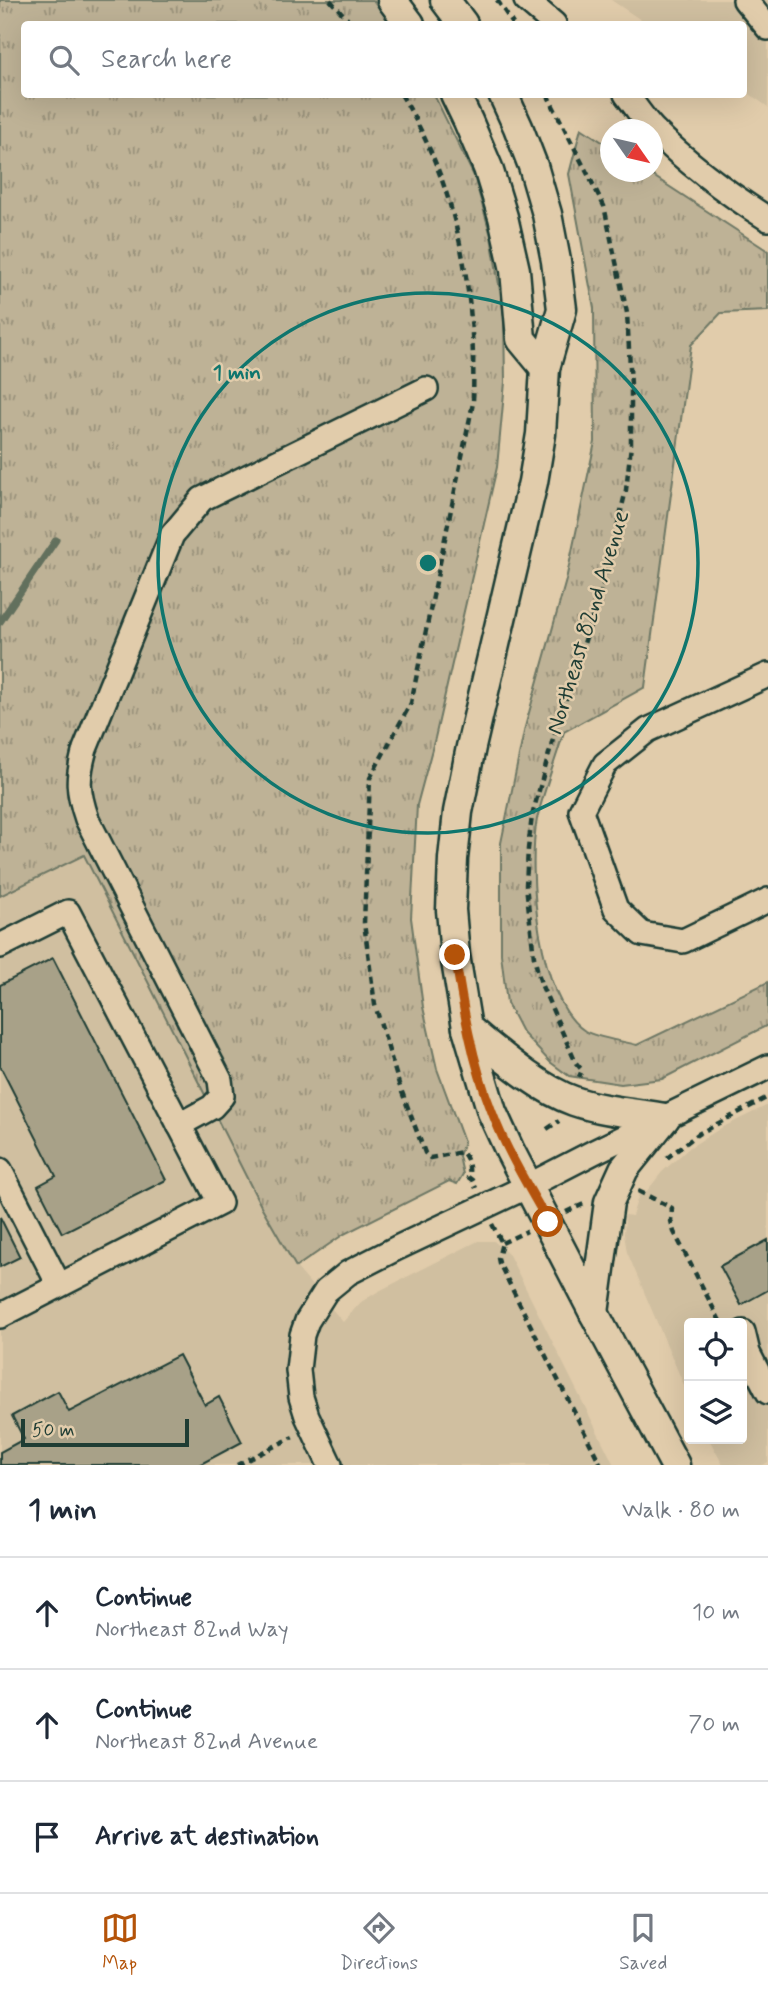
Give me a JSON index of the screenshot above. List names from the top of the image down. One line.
{"streets":{"path":["Northeast 82nd Avenue"]},"scale_bar":"50 m","north":"bottom right","page":{"search":"Search here","scale":"50 m","heading":["1 min","Walk · 80 m"],"list":[["Continue","Northeast 82nd Way","10 m"],["Continue","Northeast 82nd Avenue","70 m"],"Arrive at destination"],"nav":["Map","Directions","Saved"]},"rings":["1 min"]}
